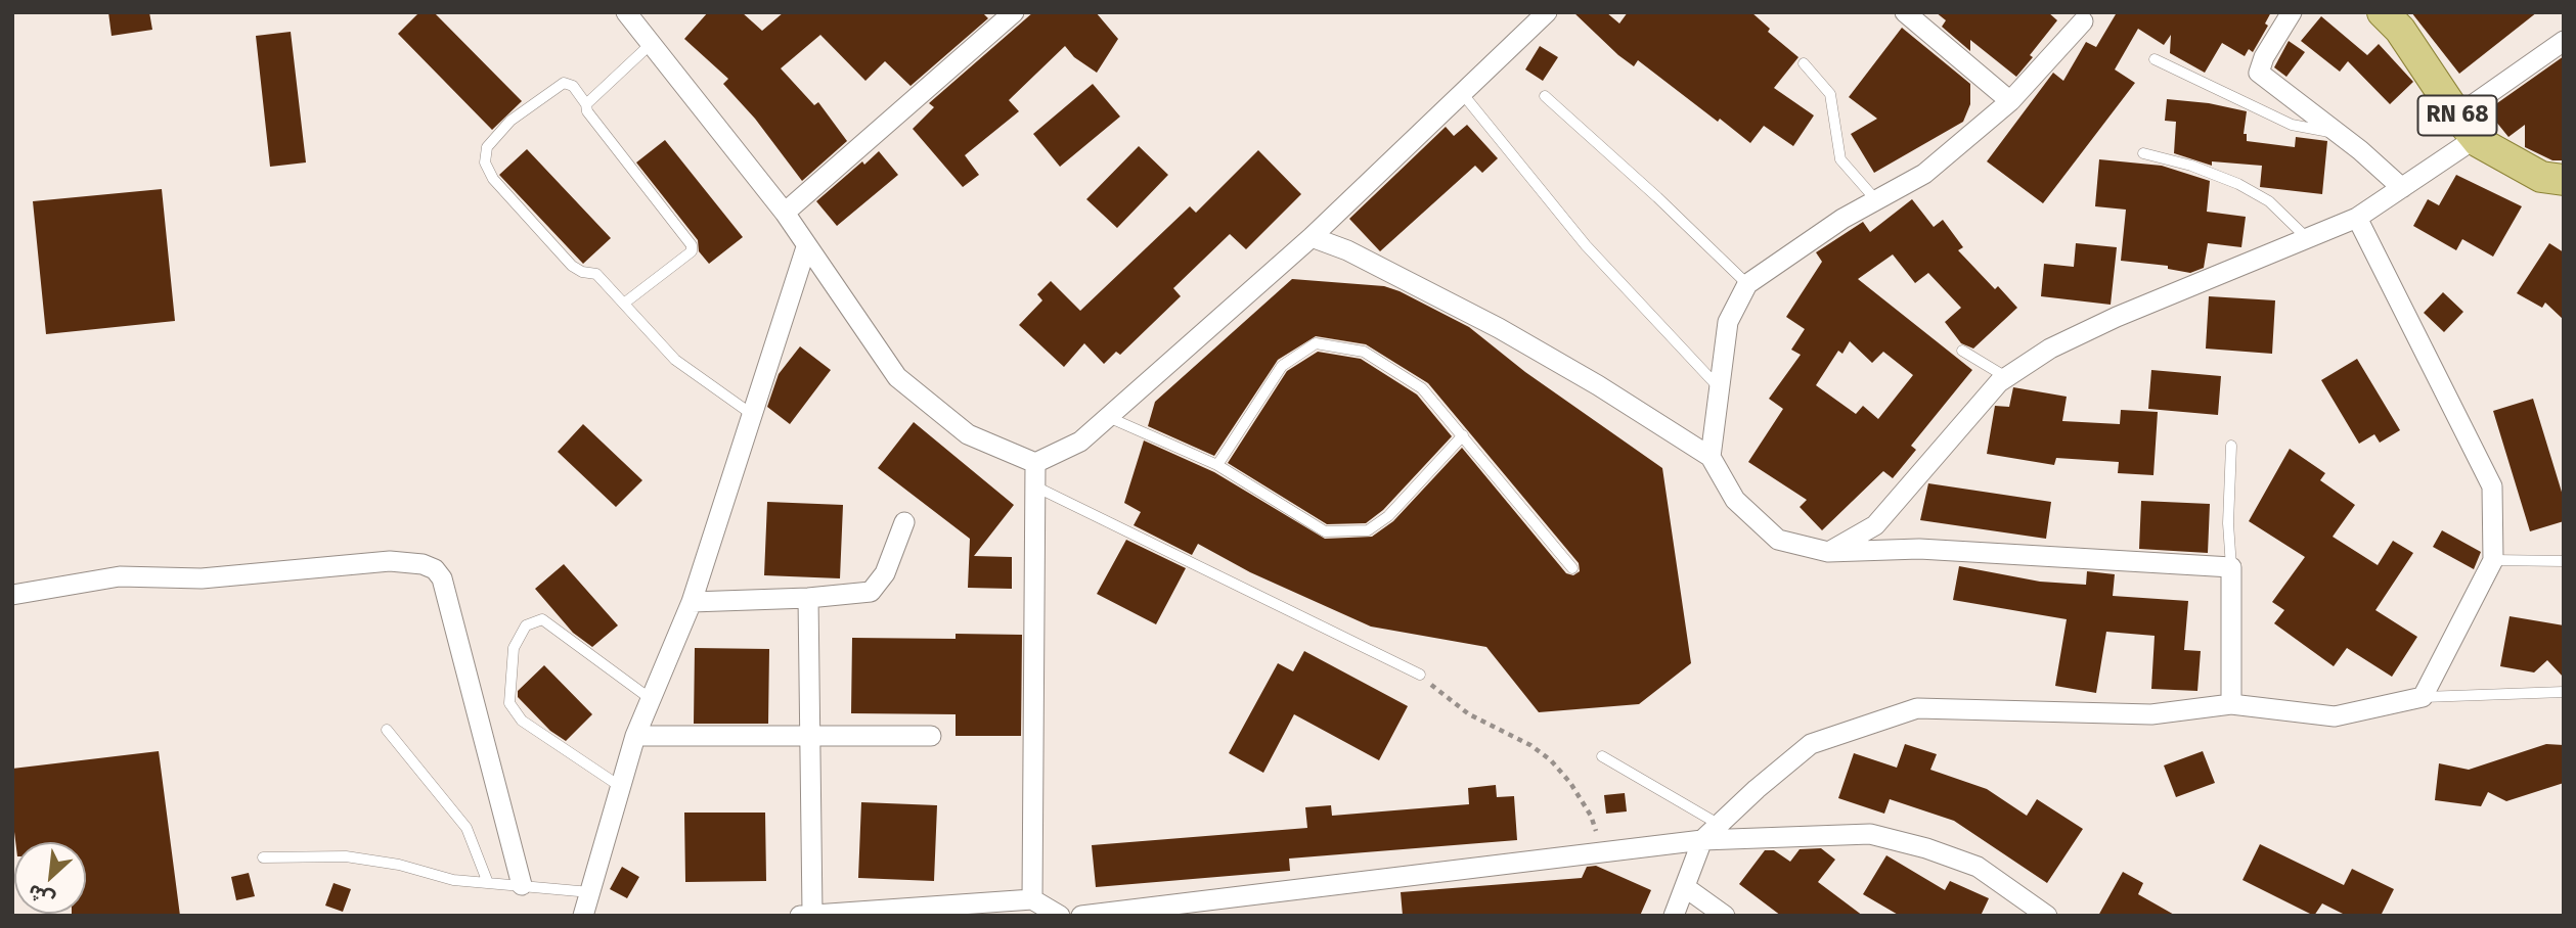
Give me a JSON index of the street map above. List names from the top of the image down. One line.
{"streets":{"main road":["RN 68"]},"north":"bottom left"}
